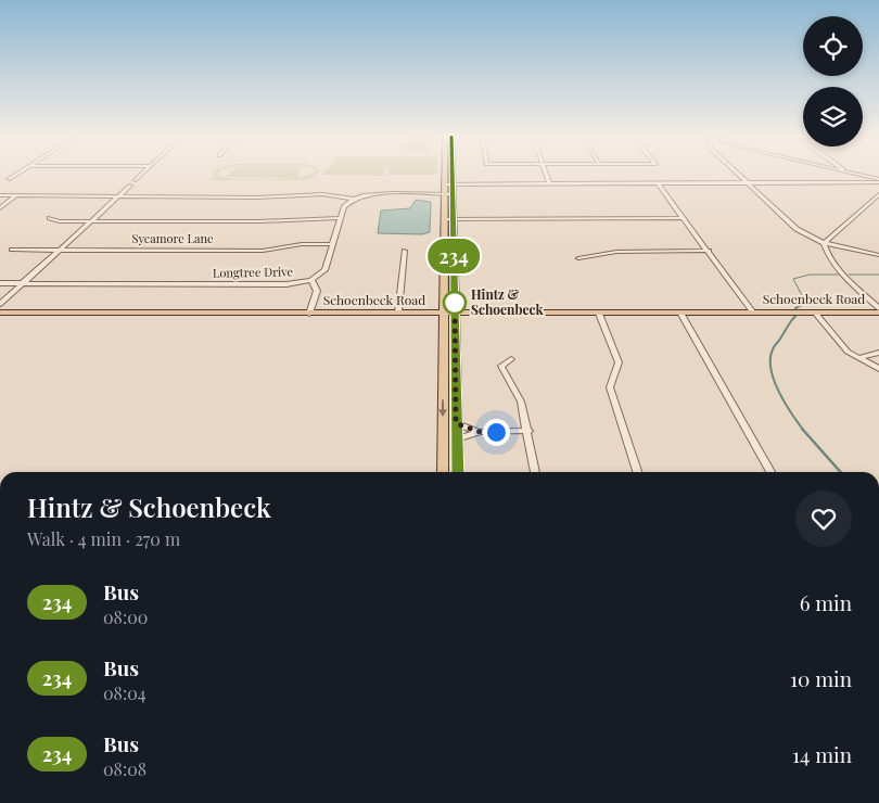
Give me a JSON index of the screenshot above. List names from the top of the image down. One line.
{"streets":{"main road":["Schoenbeck Road"],"street":["Sycamore Lane","Longtree Drive"]},"crossings":[["Sycamore Lane","Longtree Drive"]],"places":["Hintz & Schoenbeck"],"lines":["bus line 234"],"page":{"on_map":"234","heading":["Hintz & Schoenbeck","Walk · 4 min · 270 m"],"list":[{"mark":"234","name":"Bus","note":"08:00","value":"6 min"},{"mark":"234","name":"Bus","note":"08:04","value":"10 min"},{"mark":"234","name":"Bus","note":"08:08","value":"14 min"}]}}
